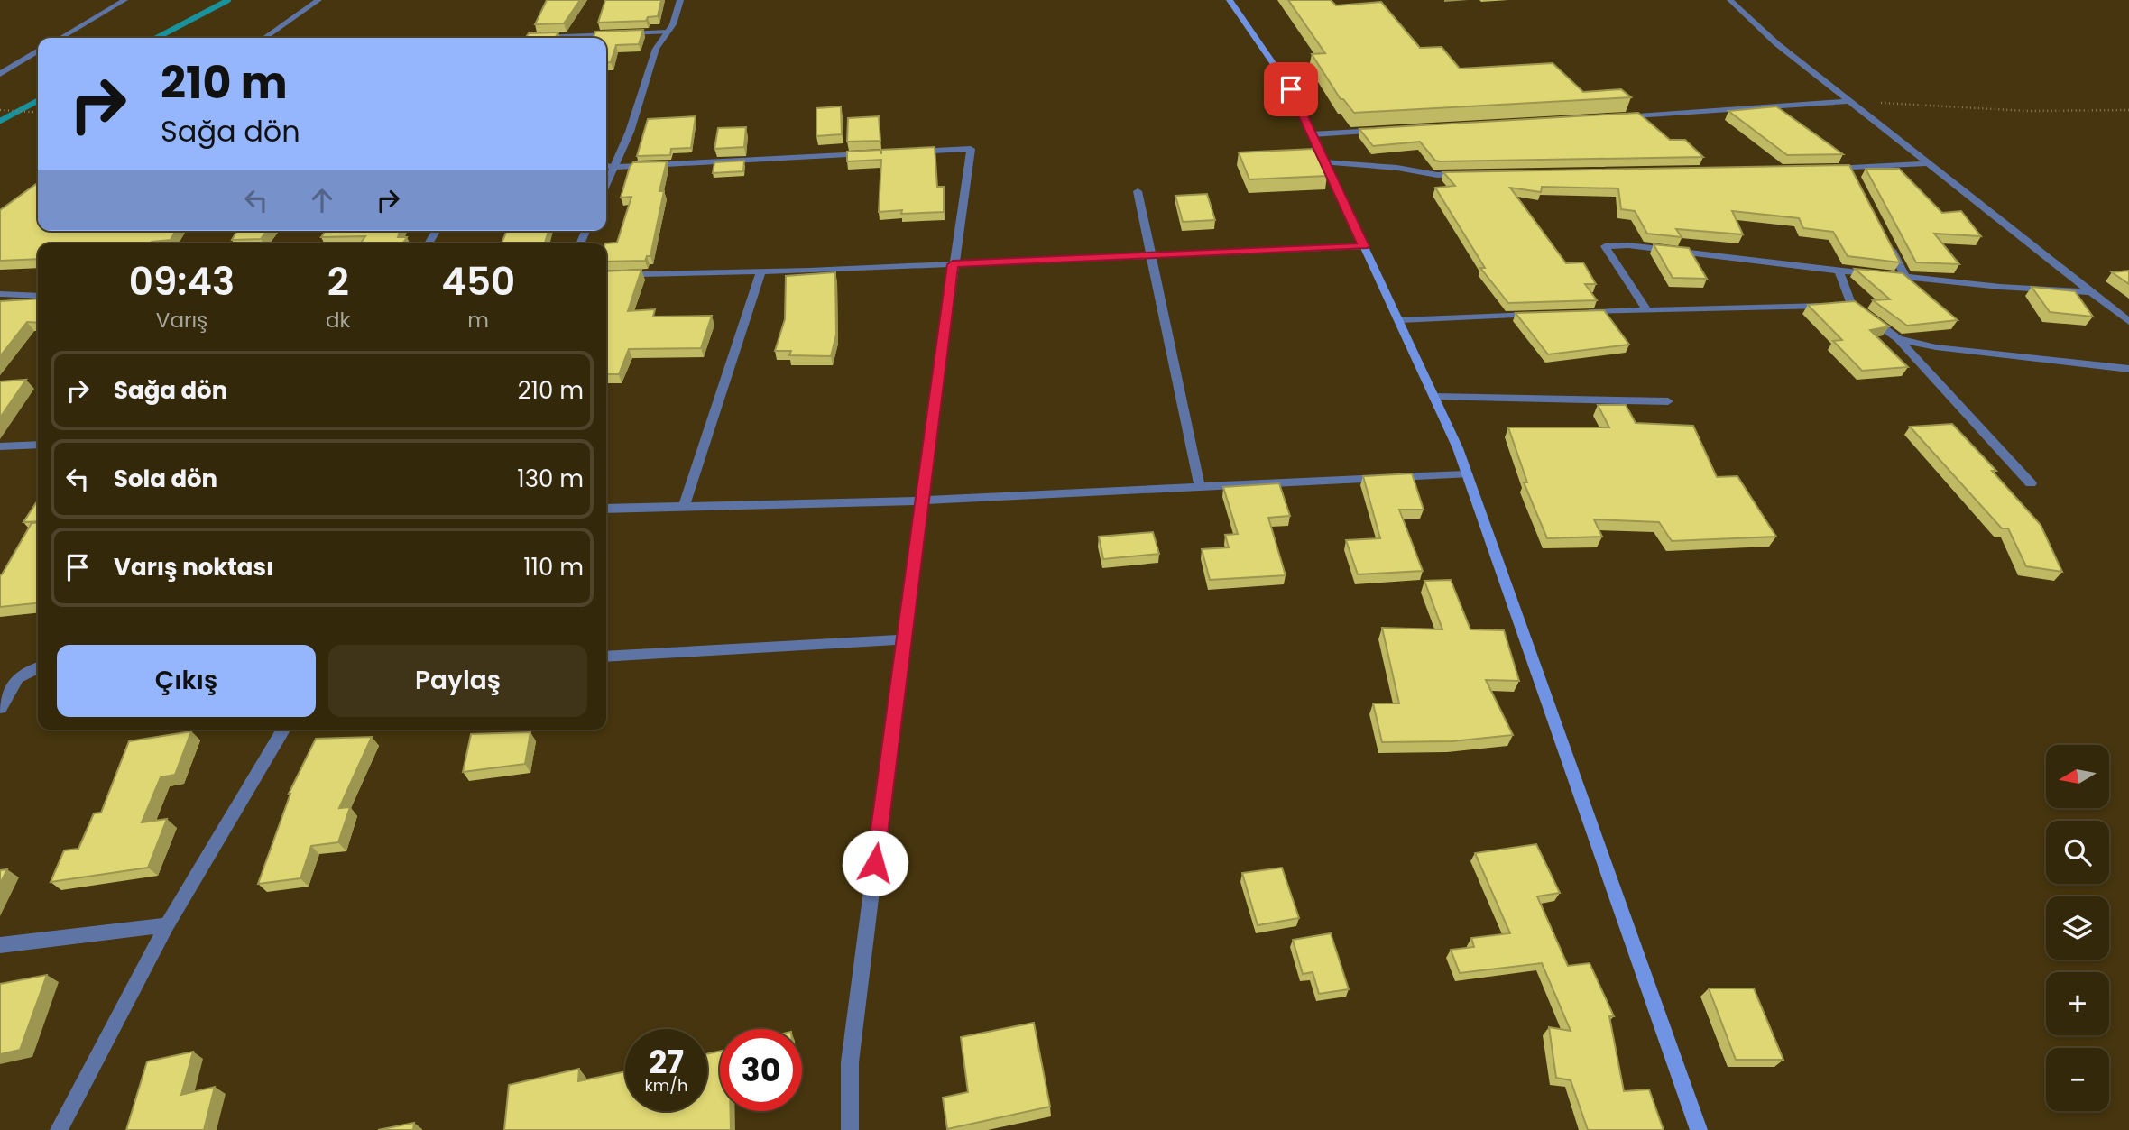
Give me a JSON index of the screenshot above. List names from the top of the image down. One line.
{"north":"left","page":{"turn":["210 m","Sağa dön"],"eta":["09:43","Varış","2","dk","450","m"],"list":[{"name":"Sağa dön","value":"210 m"},{"name":"Sola dön","value":"130 m"},{"name":"Varış noktası","value":"110 m"}],"buttons":["Çıkış","Paylaş"],"map_buttons":["+","−"],"speed":"27 km/h","limit":"30"}}
